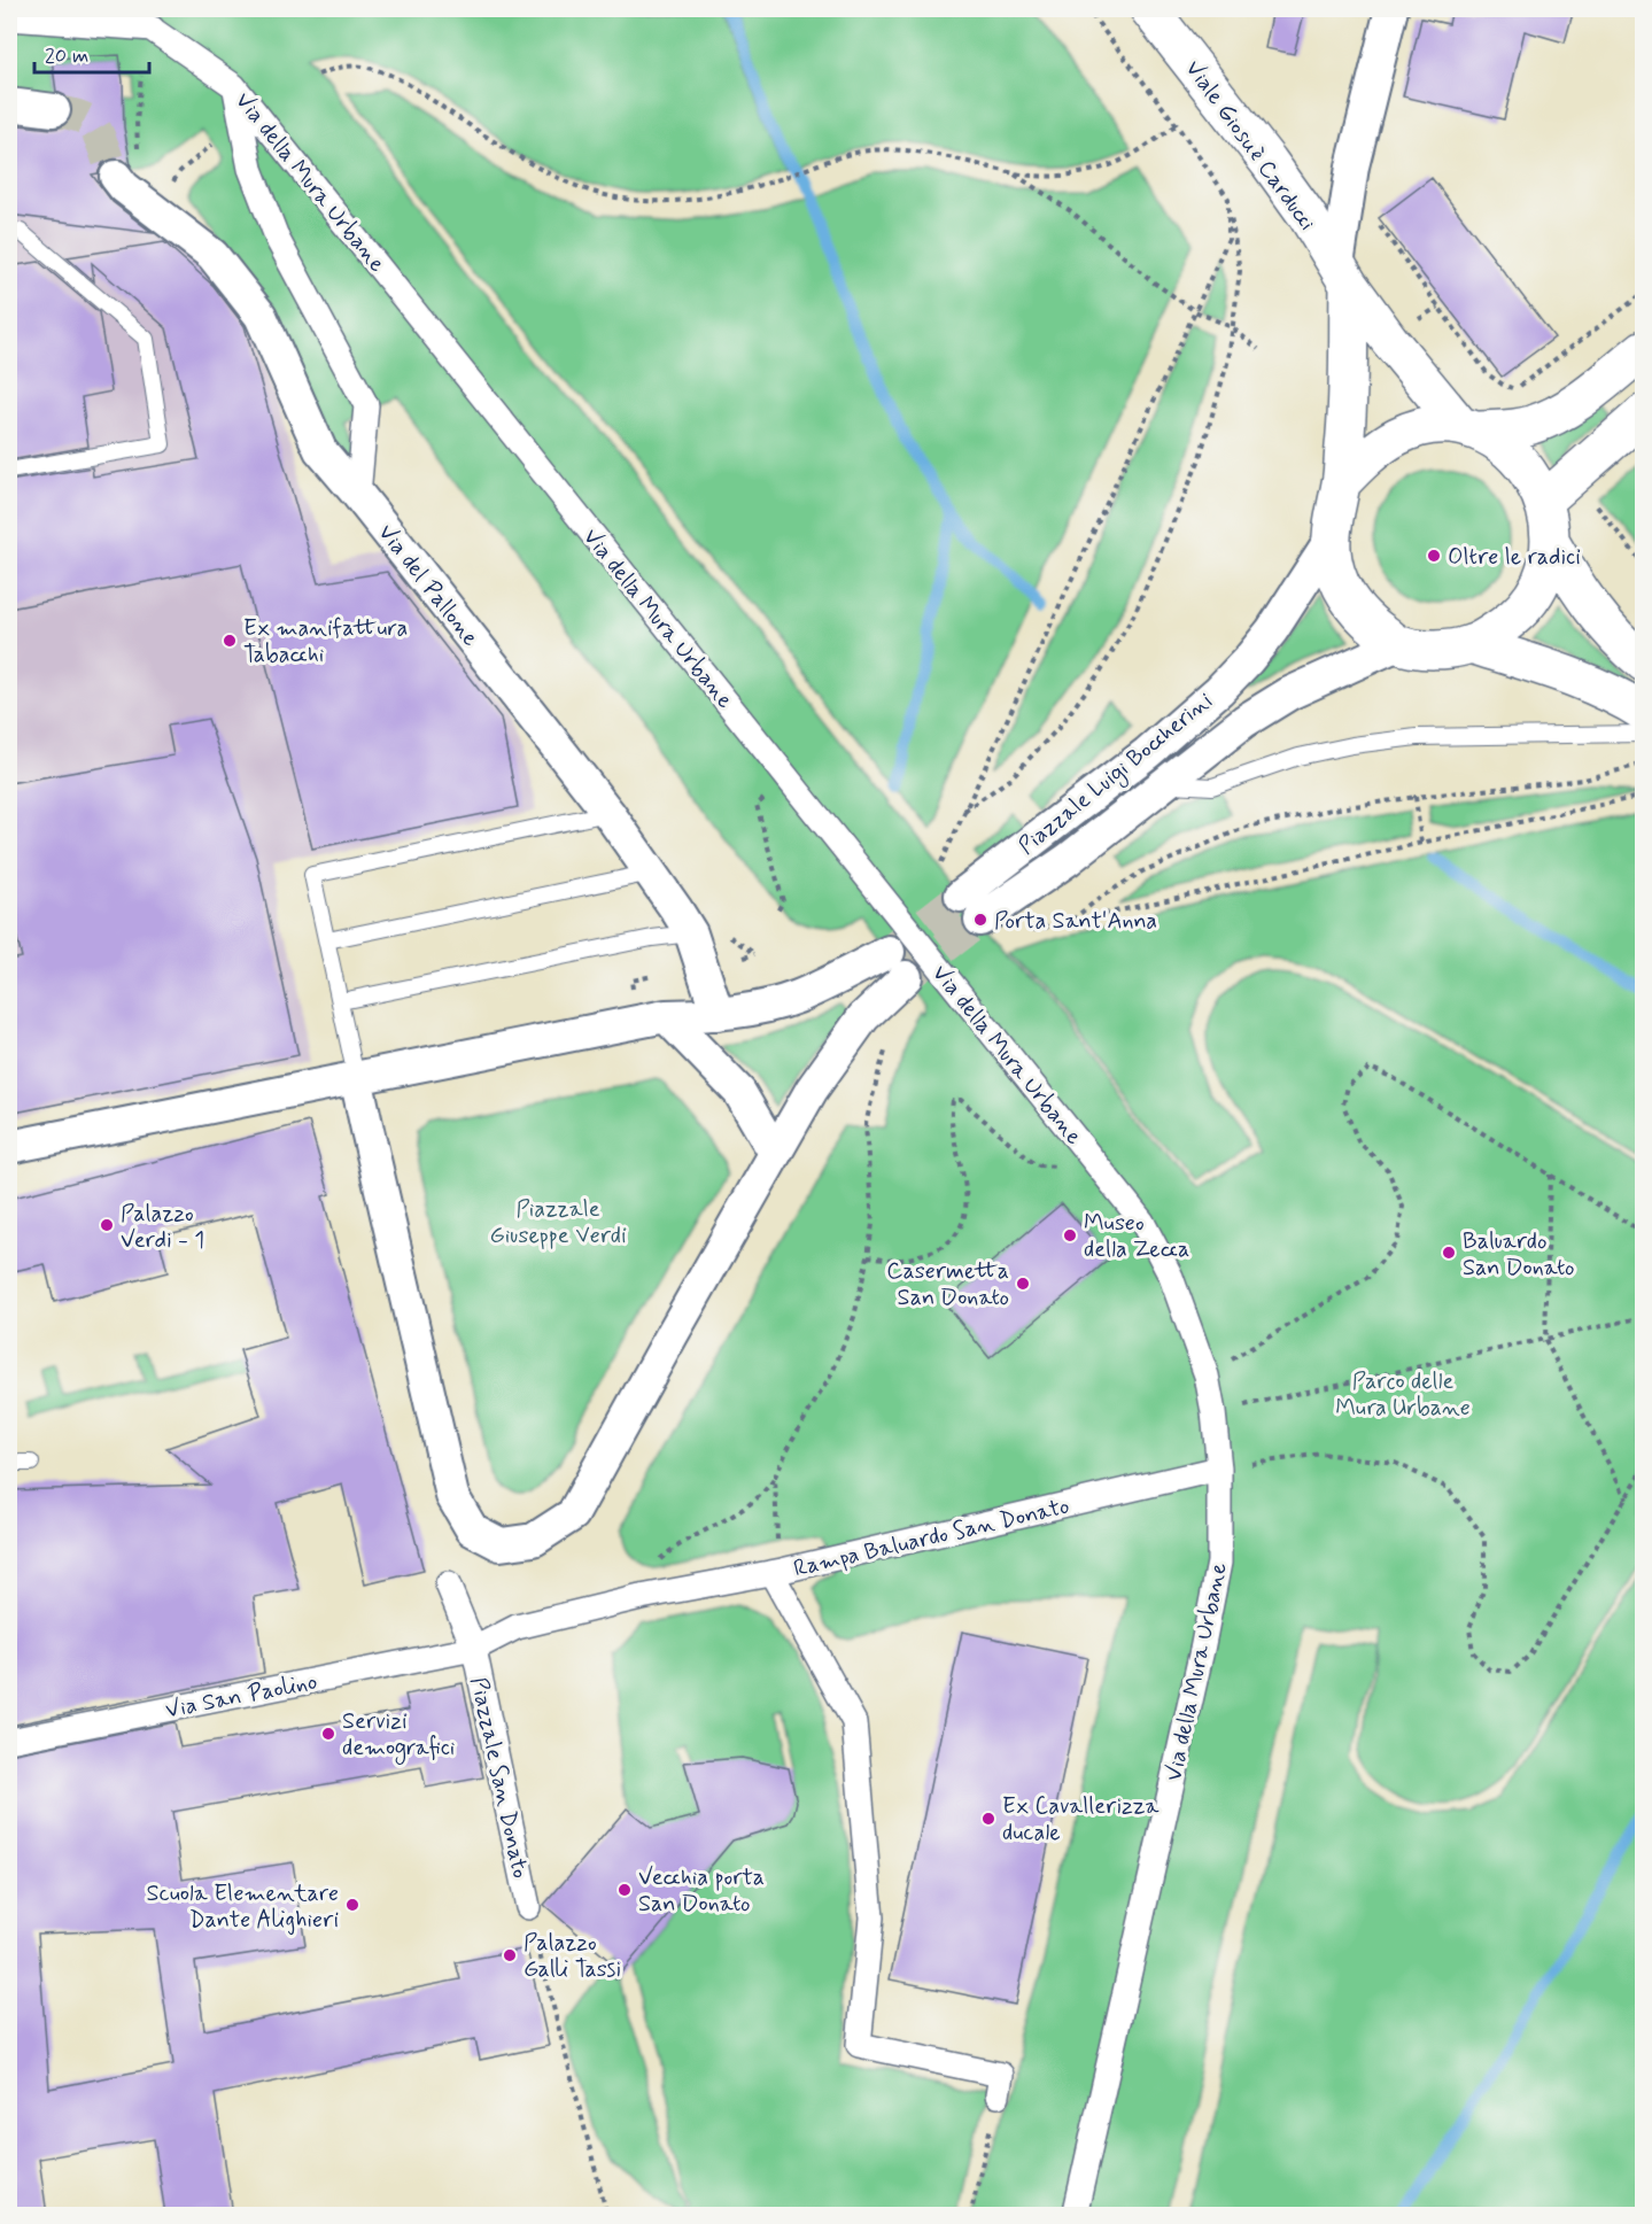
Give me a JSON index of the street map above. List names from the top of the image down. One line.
{"streets":{"main road":["Viale Giosuè Carducci","Piazzale Luigi Boccherini"],"street":["Via della Mura Urbane","Via del Pallone","Rampa Baluardo San Donato","Via San Paolino","Piazzale San Donato"]},"crossings":[["Viale Giosuè Carducci","Piazzale Luigi Boccherini"],["Via della Mura Urbane","Via del Pallone"],["Via della Mura Urbane","Rampa Baluardo San Donato"],["Rampa Baluardo San Donato","Piazzale San Donato"],["Via San Paolino","Piazzale San Donato"]],"parks":["Piazzale Giuseppe Verdi","Parco delle Mura Urbane"],"places":["Oltre le radici","Ex manifattura Tabacchi","Porta Sant'Anna","Palazzo Verdi - 1","Museo della Zecca","Baluardo San Donato","Casermetta San Donato","Servizi demografici","Ex Cavallerizza ducale","Vecchia porta San Donato","Scuola Elementare Dante Alighieri","Palazzo Galli Tassi"],"scale_bar":"20 m"}
